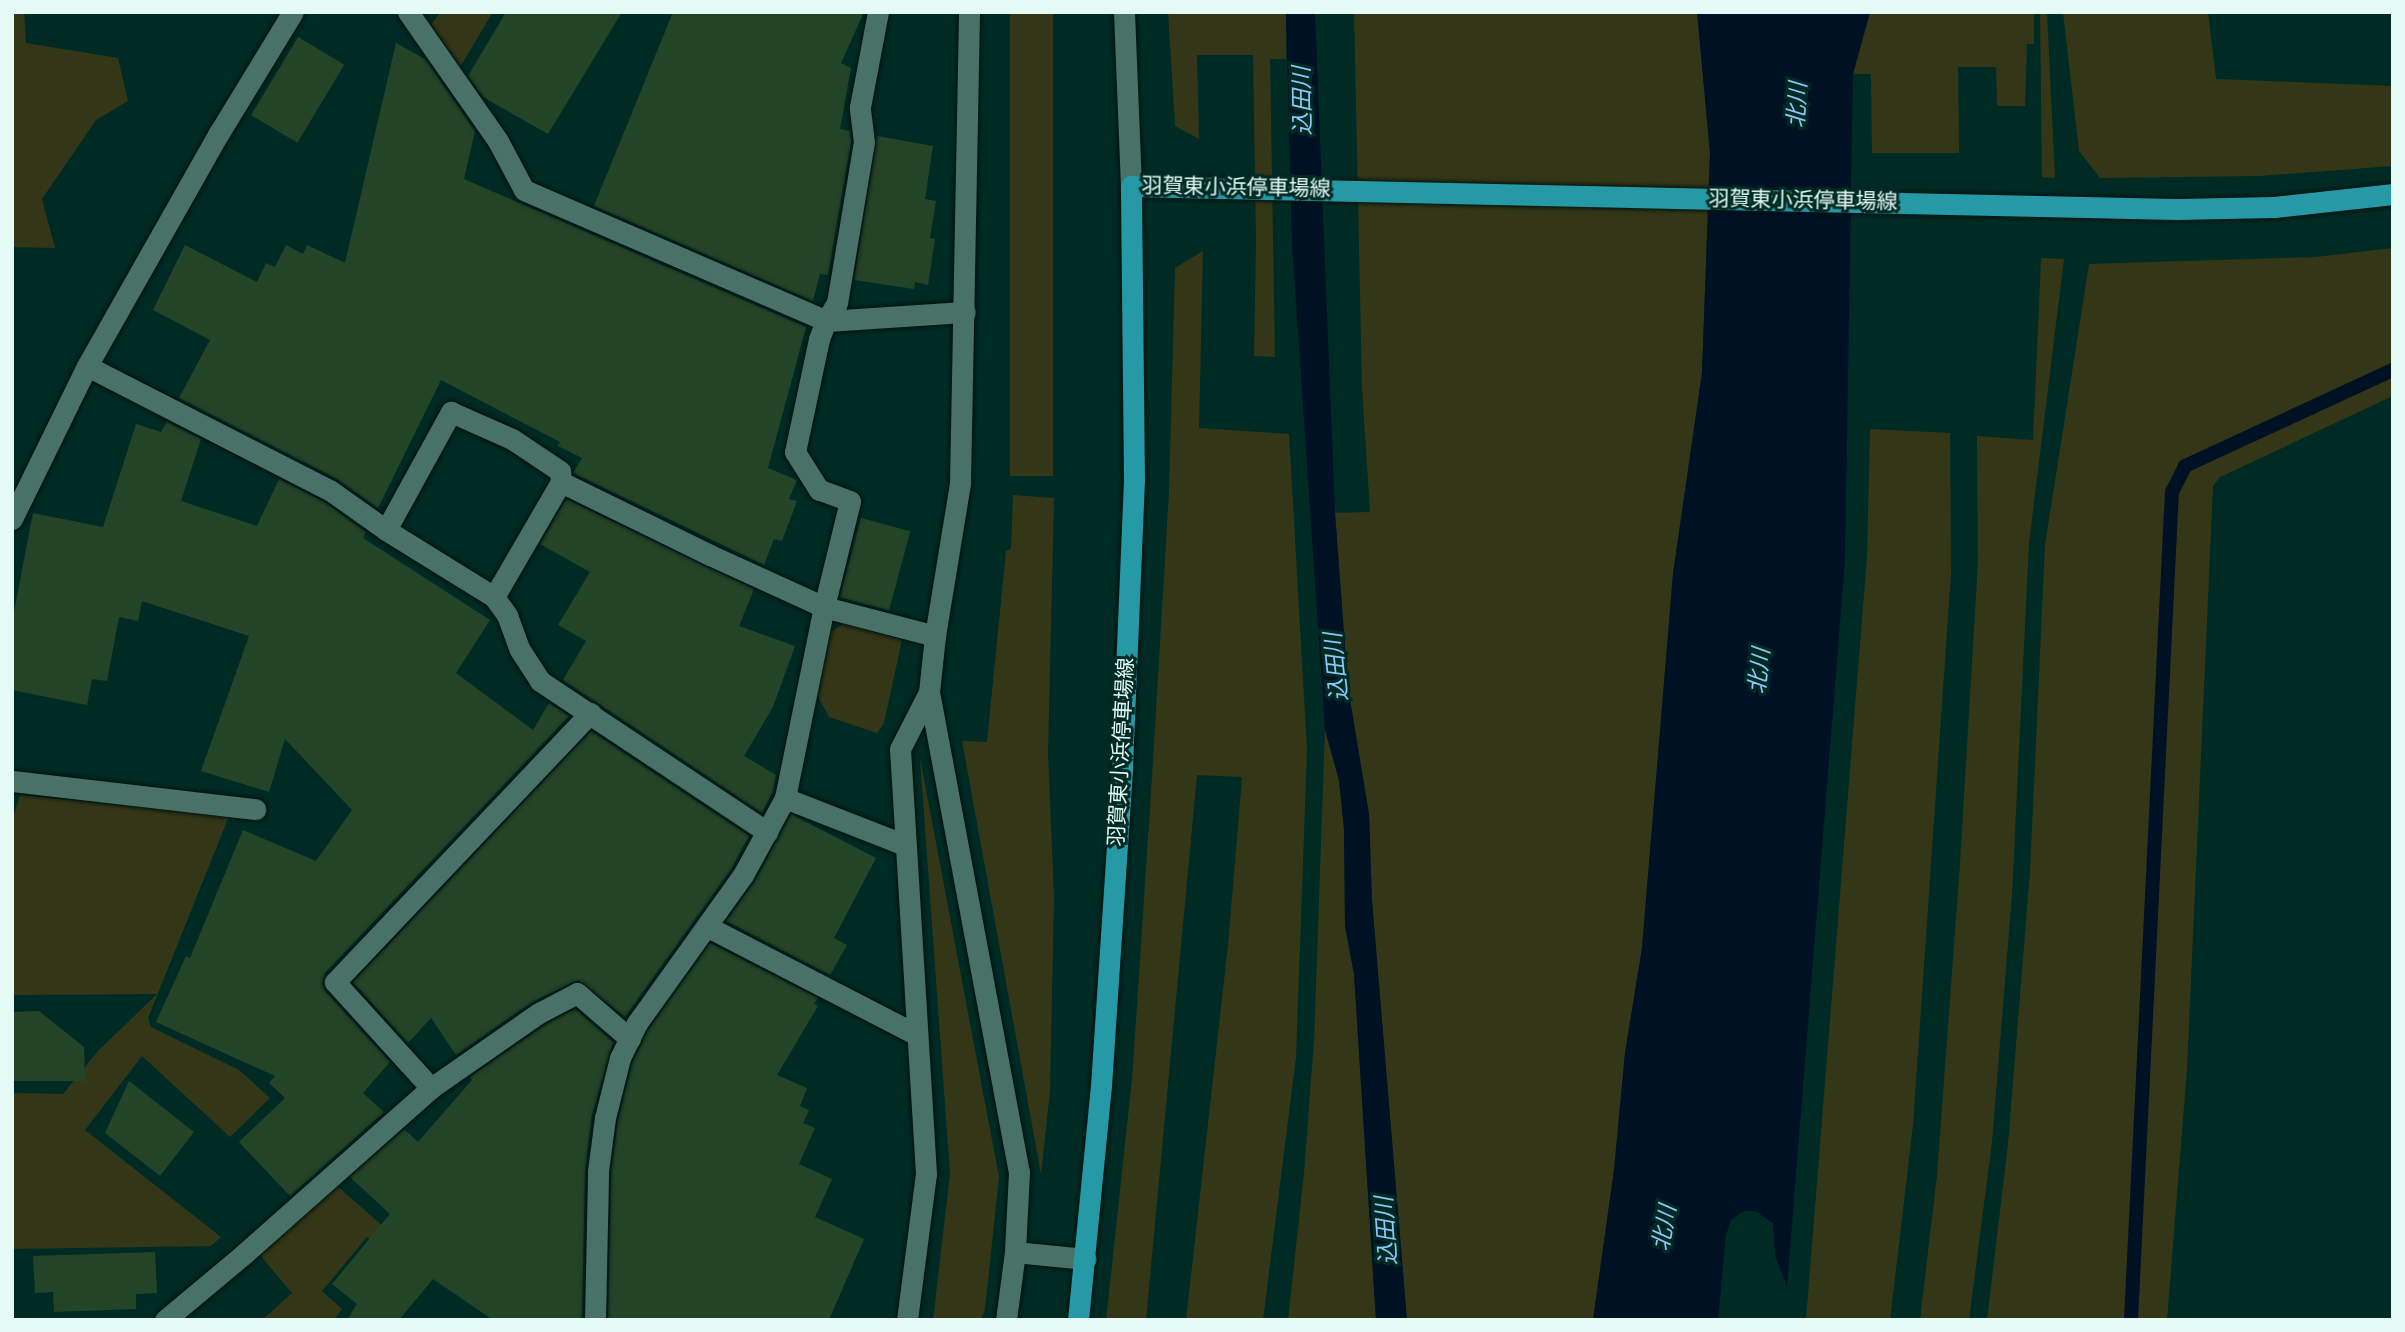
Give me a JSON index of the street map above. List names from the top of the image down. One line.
{"streets":{"main road":["羽賀東小浜停車場線"]},"water":["込田川","北川"]}
